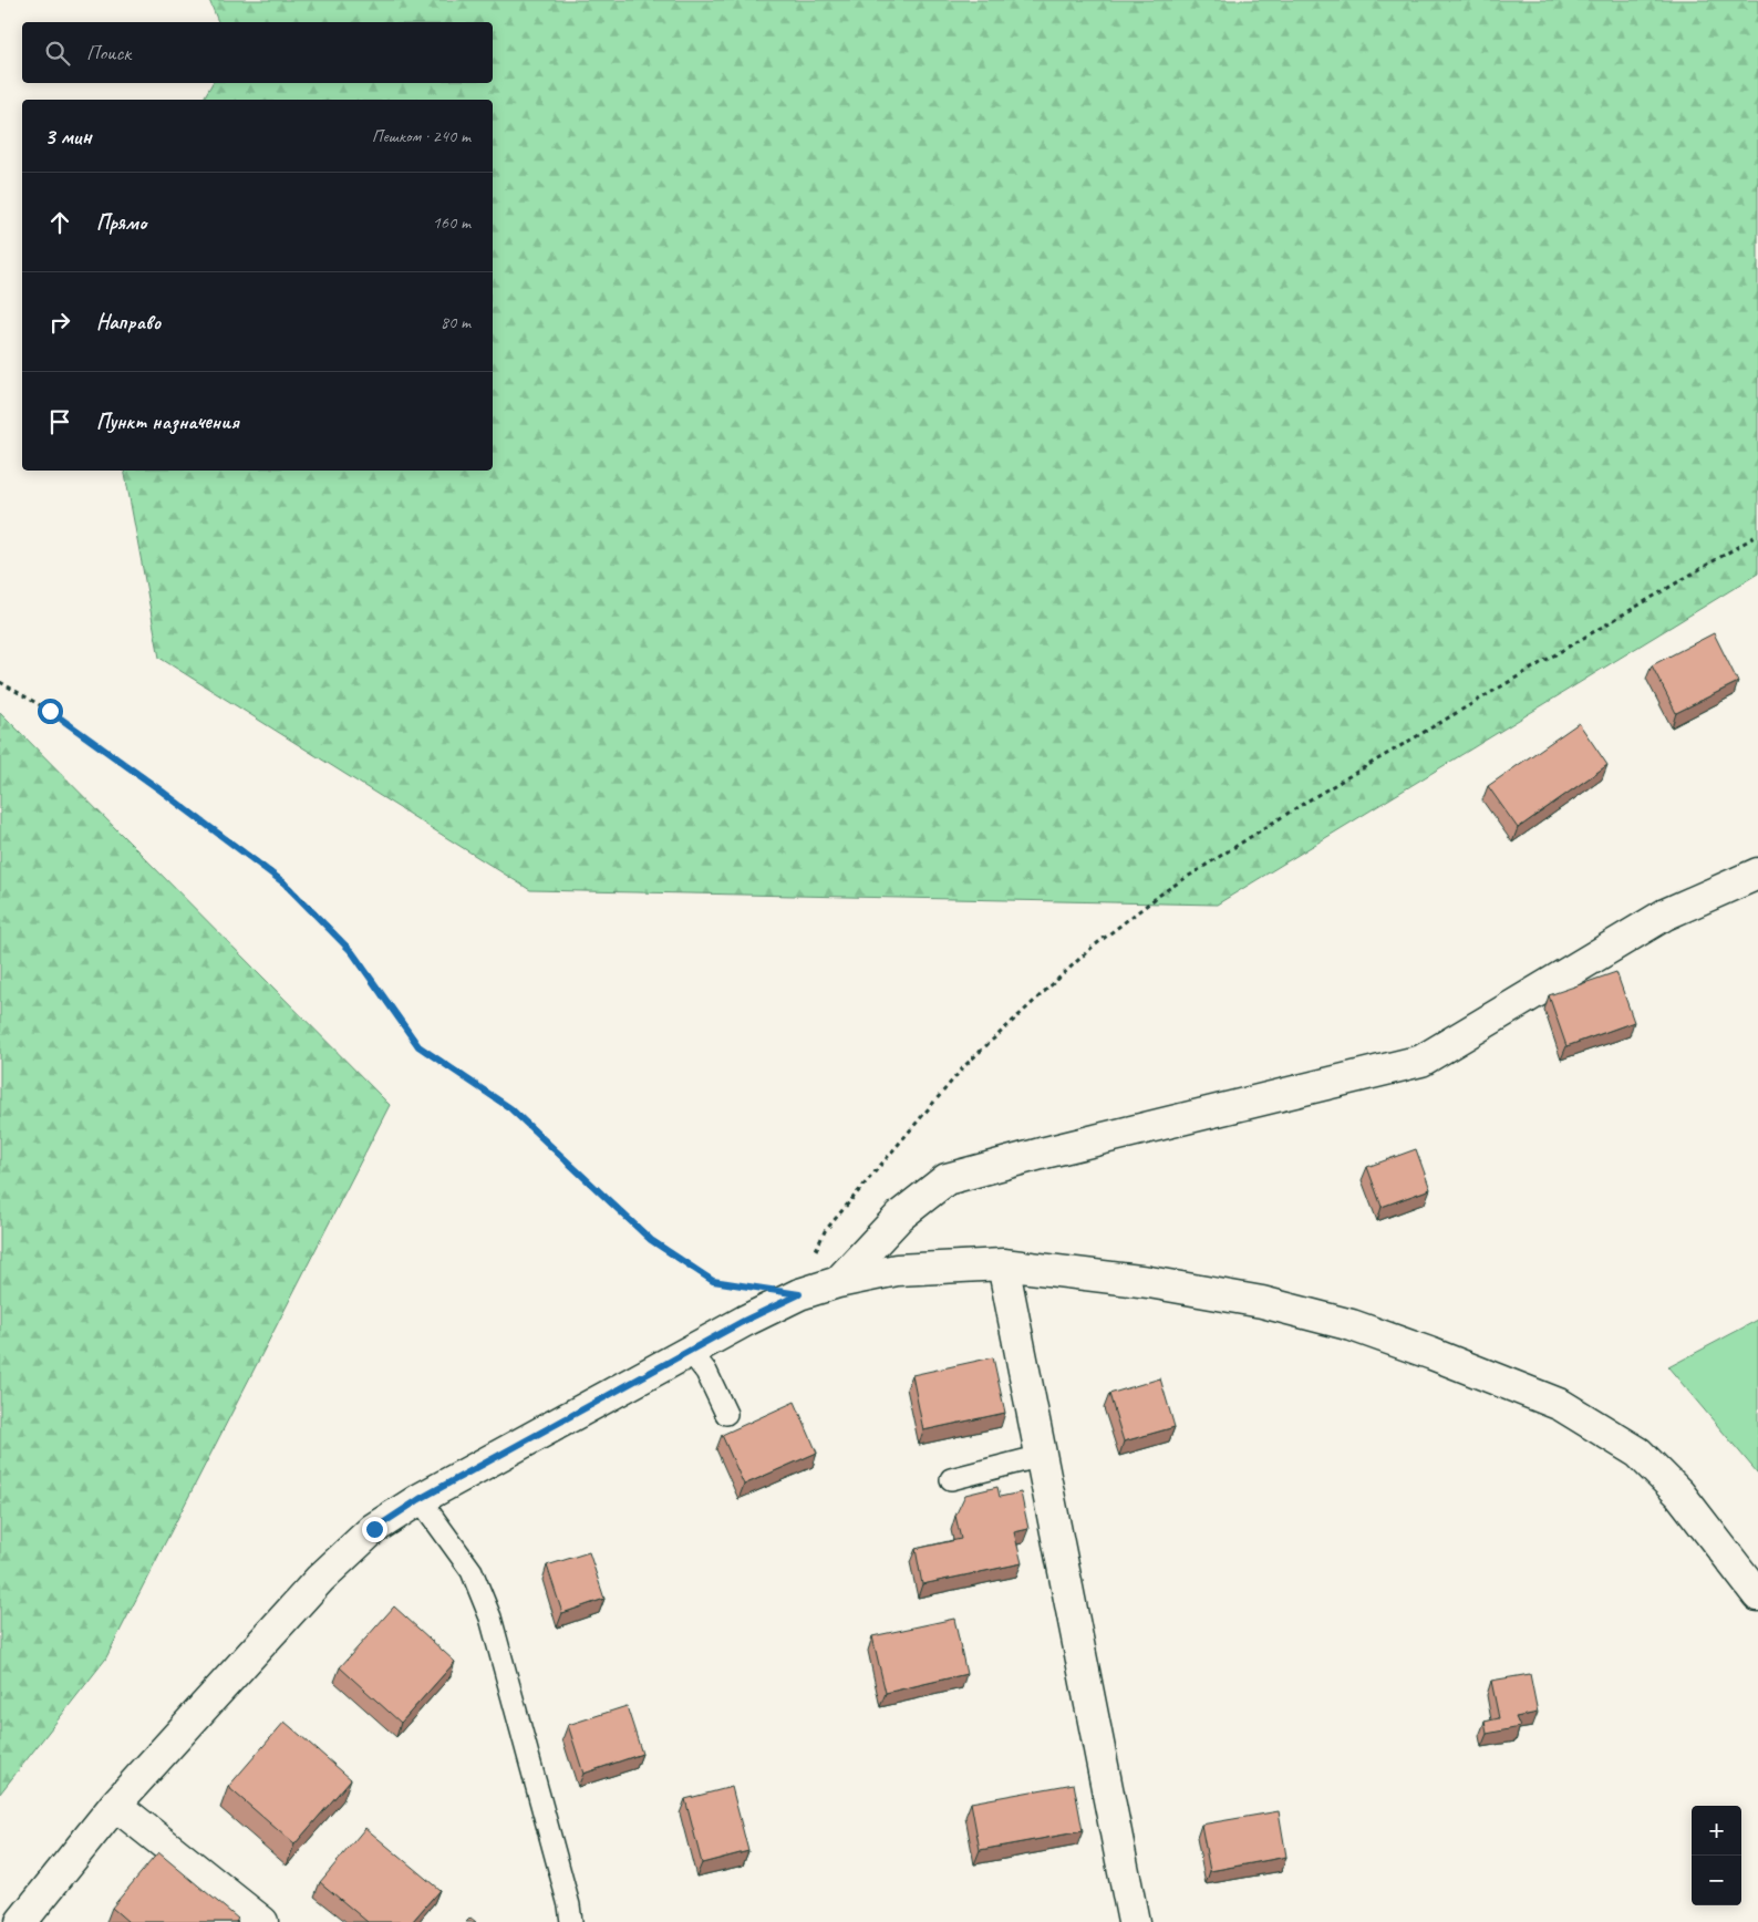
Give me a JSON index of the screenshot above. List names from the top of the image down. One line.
{"page":{"search":"Поиск","heading":["3 мин","Пешком · 240 m"],"list":[["Прямо","160 m"],["Направо","80 m"],"Пункт назначения"],"map_buttons":["+","−"]}}
